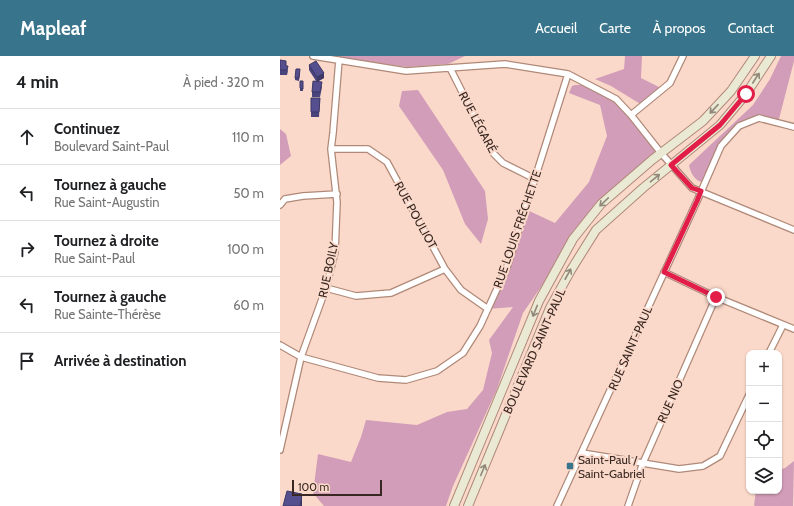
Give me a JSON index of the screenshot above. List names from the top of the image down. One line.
{"streets":{"main road":["BOULEVARD SAINT-PAUL"],"street":["RUE LÉGARÉ","RUE POULIOT","RUE LOUIS FRÉCHETTE","RUE BOILY","RUE SAINT-PAUL","RUE NIO"]},"crossings":[["RUE LÉGARÉ","RUE LOUIS FRÉCHETTE"],["RUE POULIOT","RUE LOUIS FRÉCHETTE"],["RUE POULIOT","RUE BOILY"],["RUE LOUIS FRÉCHETTE","RUE BOILY"]],"places":{"transit":["Saint-Paul / Saint-Gabriel"]},"scale_bar":"100 m","page":{"header":"Mapleaf","nav":["Accueil","Carte","À propos","Contact"],"heading":["4 min","À pied · 320 m"],"list":[["Continuez","Boulevard Saint-Paul","110 m"],["Tournez à gauche","Rue Saint-Augustin","50 m"],["Tournez à droite","Rue Saint-Paul","100 m"],["Tournez à gauche","Rue Sainte-Thérèse","60 m"],"Arrivée à destination"],"map_buttons":["+","−"],"scale":"100 m"}}
